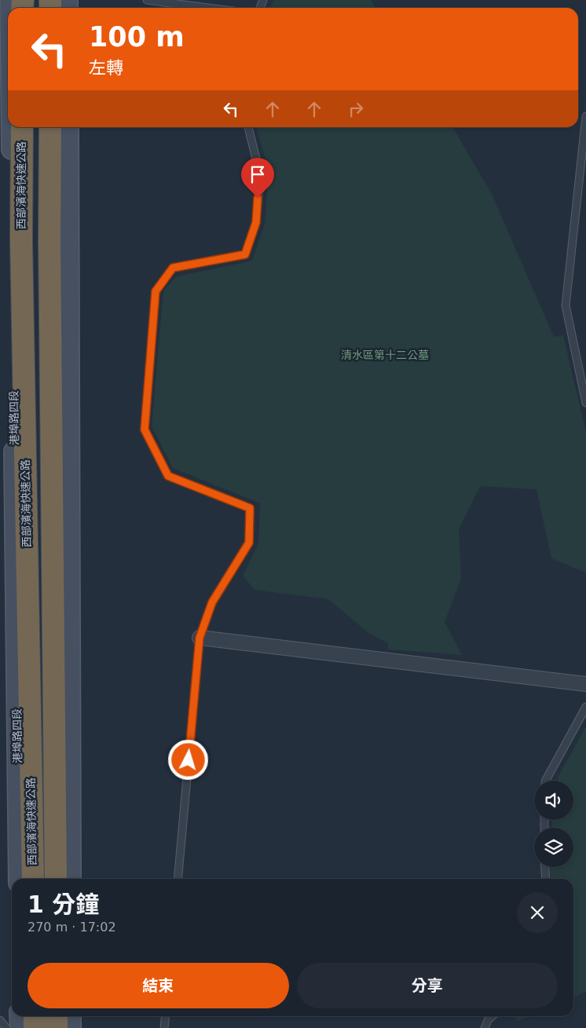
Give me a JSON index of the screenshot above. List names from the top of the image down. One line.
{"streets":{"highway":["西部濱海快速公路"],"street":["港埠路四段"]},"parks":["清水區第十二公墓"],"page":{"turn":["100 m","左轉"],"heading":["1 分鐘","270 m · 17:02"],"buttons":["結束","分享"]}}
